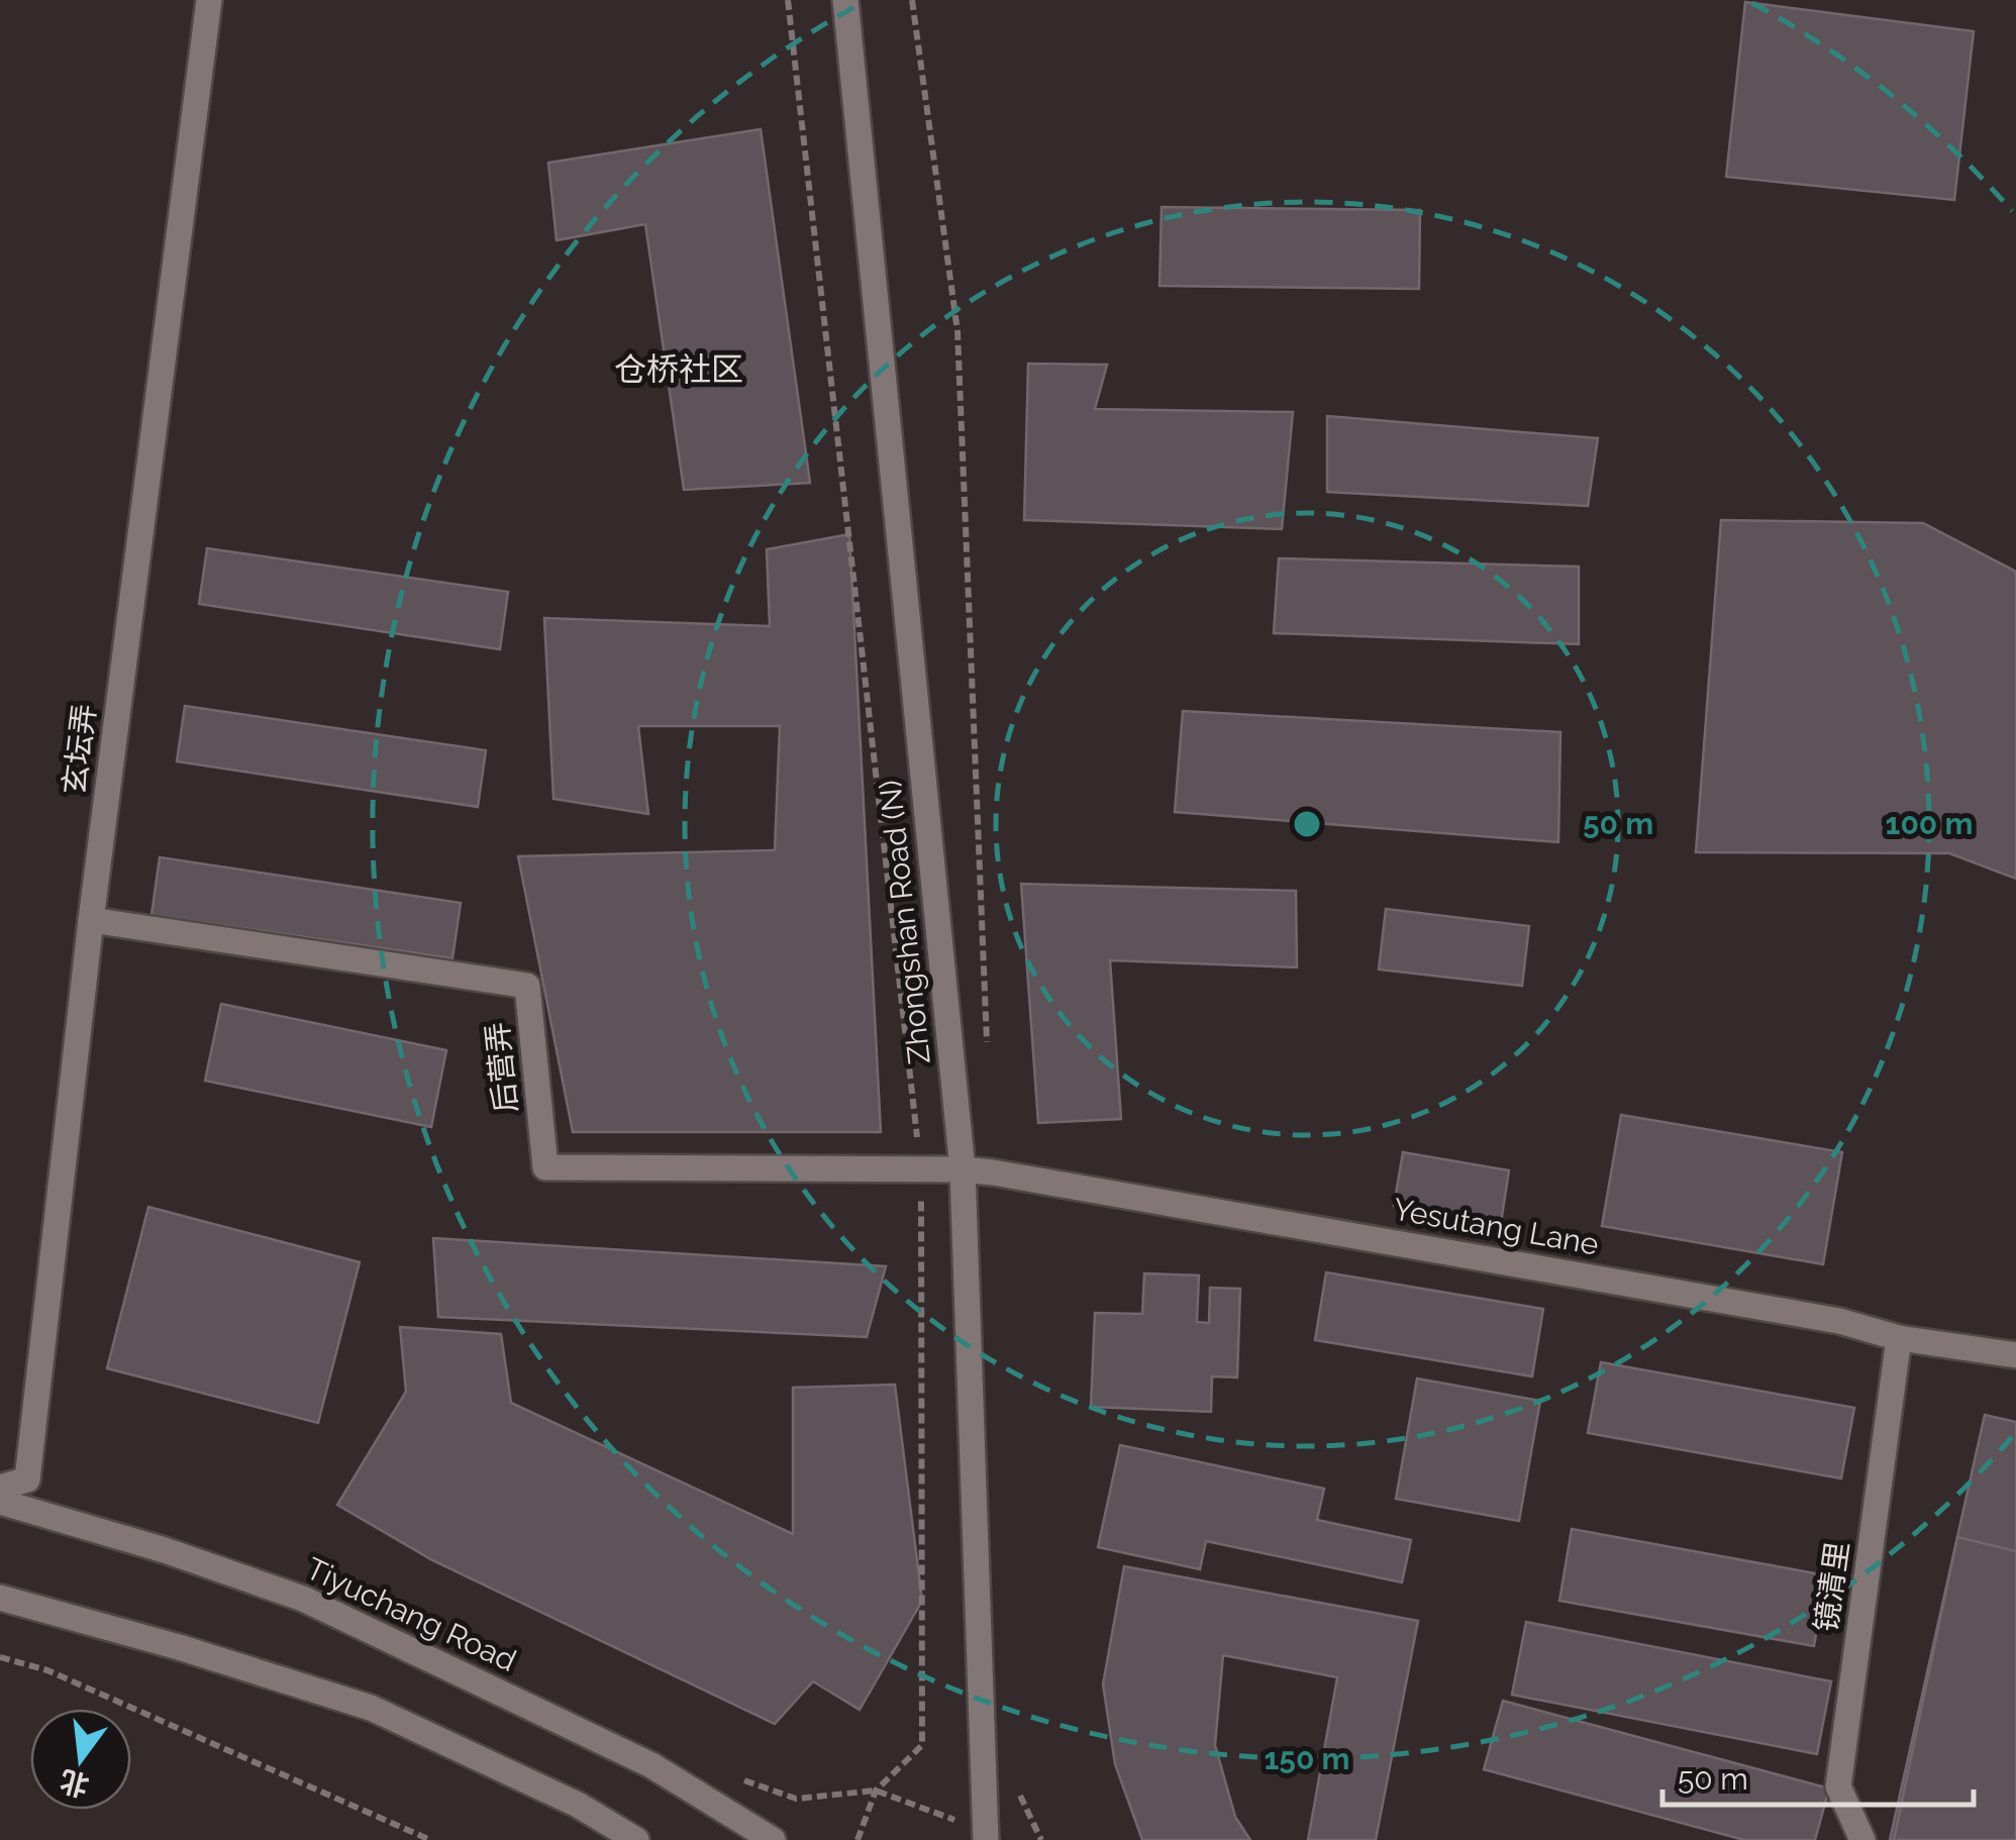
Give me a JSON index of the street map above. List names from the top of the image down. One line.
{"streets":{"main road":["玄坛弄","Zhongshan Road (N)","后营弄","Yesutang Lane","镜清里","Tiyuchang Road"]},"crossings":[["玄坛弄","后营弄"],["Zhongshan Road (N)","后营弄"],["Zhongshan Road (N)","Yesutang Lane"],["后营弄","Yesutang Lane"],["Yesutang Lane","镜清里"]],"districts":["仓桥社区"],"scale_bar":"50 m","north":"bottom","rings":["50 m","100 m","150 m"]}
